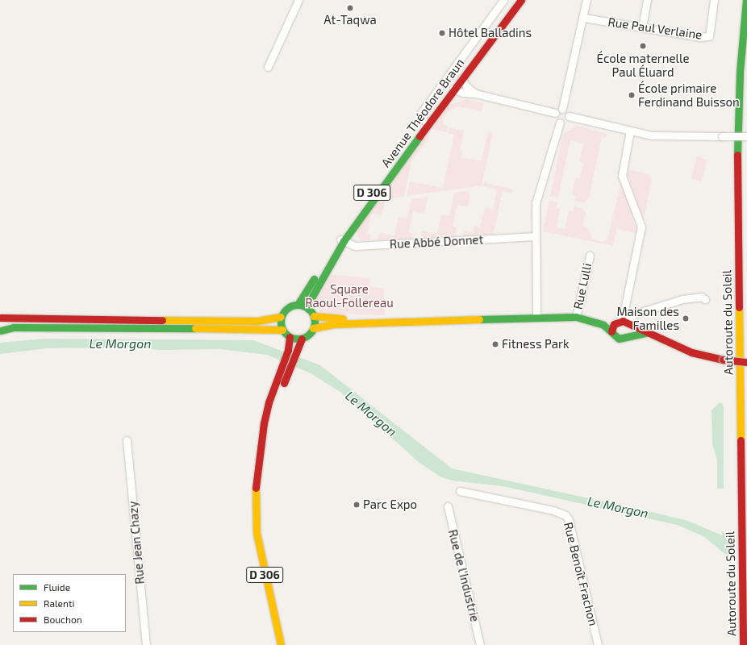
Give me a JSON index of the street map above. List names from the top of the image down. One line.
{"streets":{"main road":["Avenue Théodore Braun","D 306","Autoroute du Soleil"],"street":["Rue Paul Verlaine","Rue Abbé Donnet","Rue Lulli","Rue Jean Chazy","Rue Benoît Frachon","Rue de l'Industrie"]},"crossings":[["Avenue Théodore Braun","D 306"],["Avenue Théodore Braun","Rue Abbé Donnet"]],"water":["Le Morgon"],"parks":["Square Raoul-Follereau"],"places":["At-Taqwa","Hôtel Balladins","École maternelle Paul Éluard","École primaire Ferdinand Buisson","Maison des Familles","Fitness Park","Parc Expo"],"legend":["Fluide","Ralenti","Bouchon"]}
